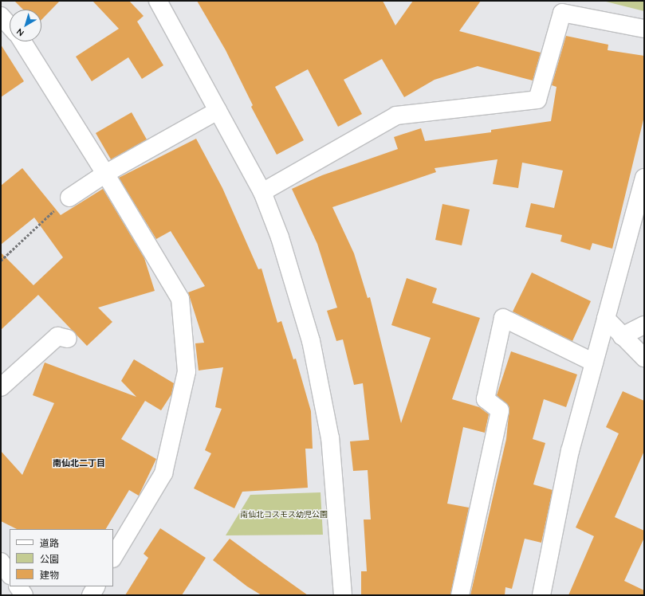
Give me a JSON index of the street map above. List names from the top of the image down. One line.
{"districts":["南仙北二丁目"],"parks":["南仙北コスモス幼児公園"],"legend":["道路","公園","建物"],"north":"bottom left"}
